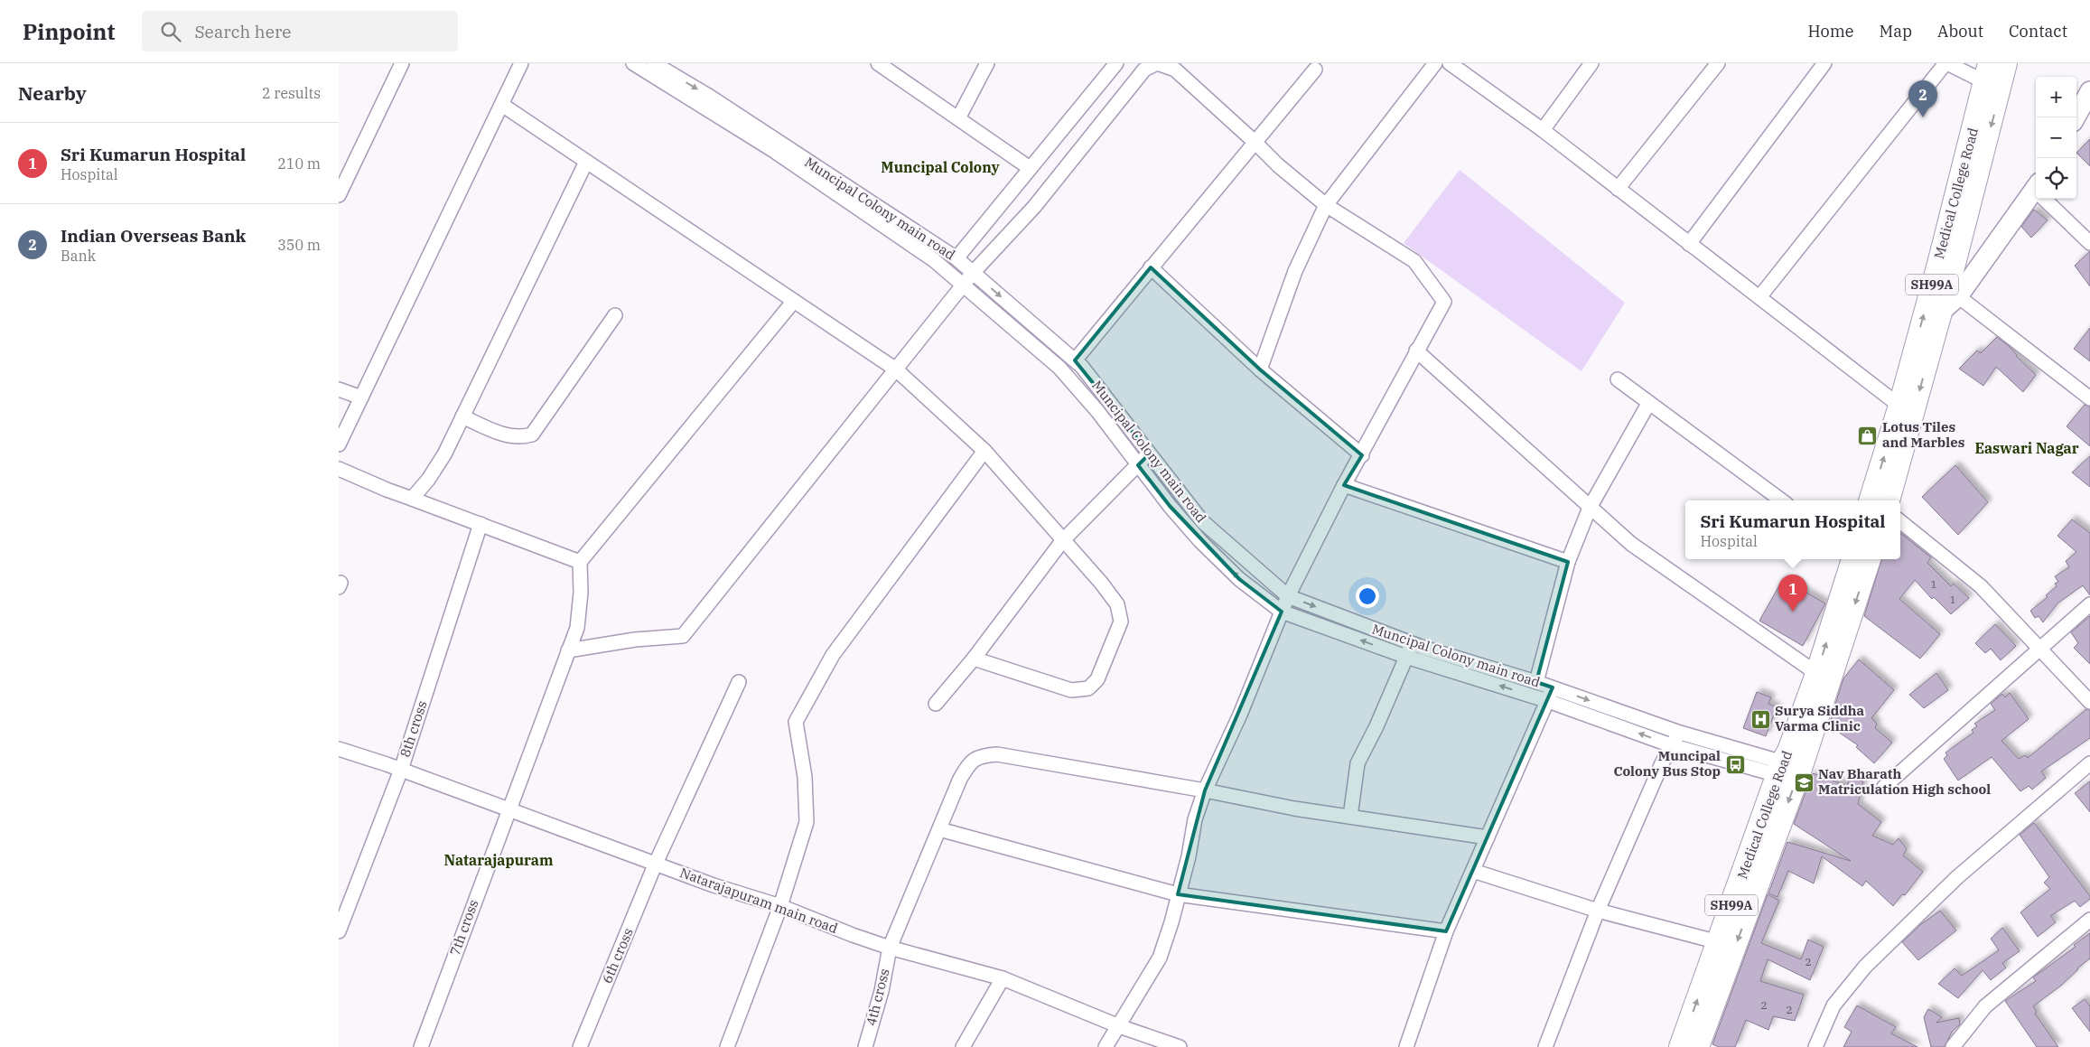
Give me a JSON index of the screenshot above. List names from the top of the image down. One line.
{"streets":{"main road":["Medical College Road","SH99A"],"street":["Muncipal Colony main road","8th cross","Natarajapuram main road","7th cross","6th cross","4th cross"]},"crossings":[["Medical College Road","Muncipal Colony main road"],["8th cross","Natarajapuram main road"],["Natarajapuram main road","7th cross"],["Natarajapuram main road","6th cross"],["Natarajapuram main road","4th cross"]],"districts":["Muncipal Colony","Easwari Nagar","Natarajapuram"],"places":{"shop":["Lotus Tiles and Marbles"],"hospital":["Surya Siddha Varma Clinic"],"bus stop":["Muncipal Colony Bus Stop"],"school or university":["Nav Bharath Matriculation High school"]},"house_numbers":["1","1","2","2","2"],"page":{"header":"Pinpoint","search":"Search here","nav":["Home","Map","About","Contact"],"heading":["Nearby","2 results"],"map_buttons":["+","−"],"pins":["2","1"],"list":[{"mark":"1","name":"Sri Kumarun Hospital","note":"Hospital","value":"210 m"},{"mark":"2","name":"Indian Overseas Bank","note":"Bank","value":"350 m"}],"popup":["Sri Kumarun Hospital","Hospital"]}}
